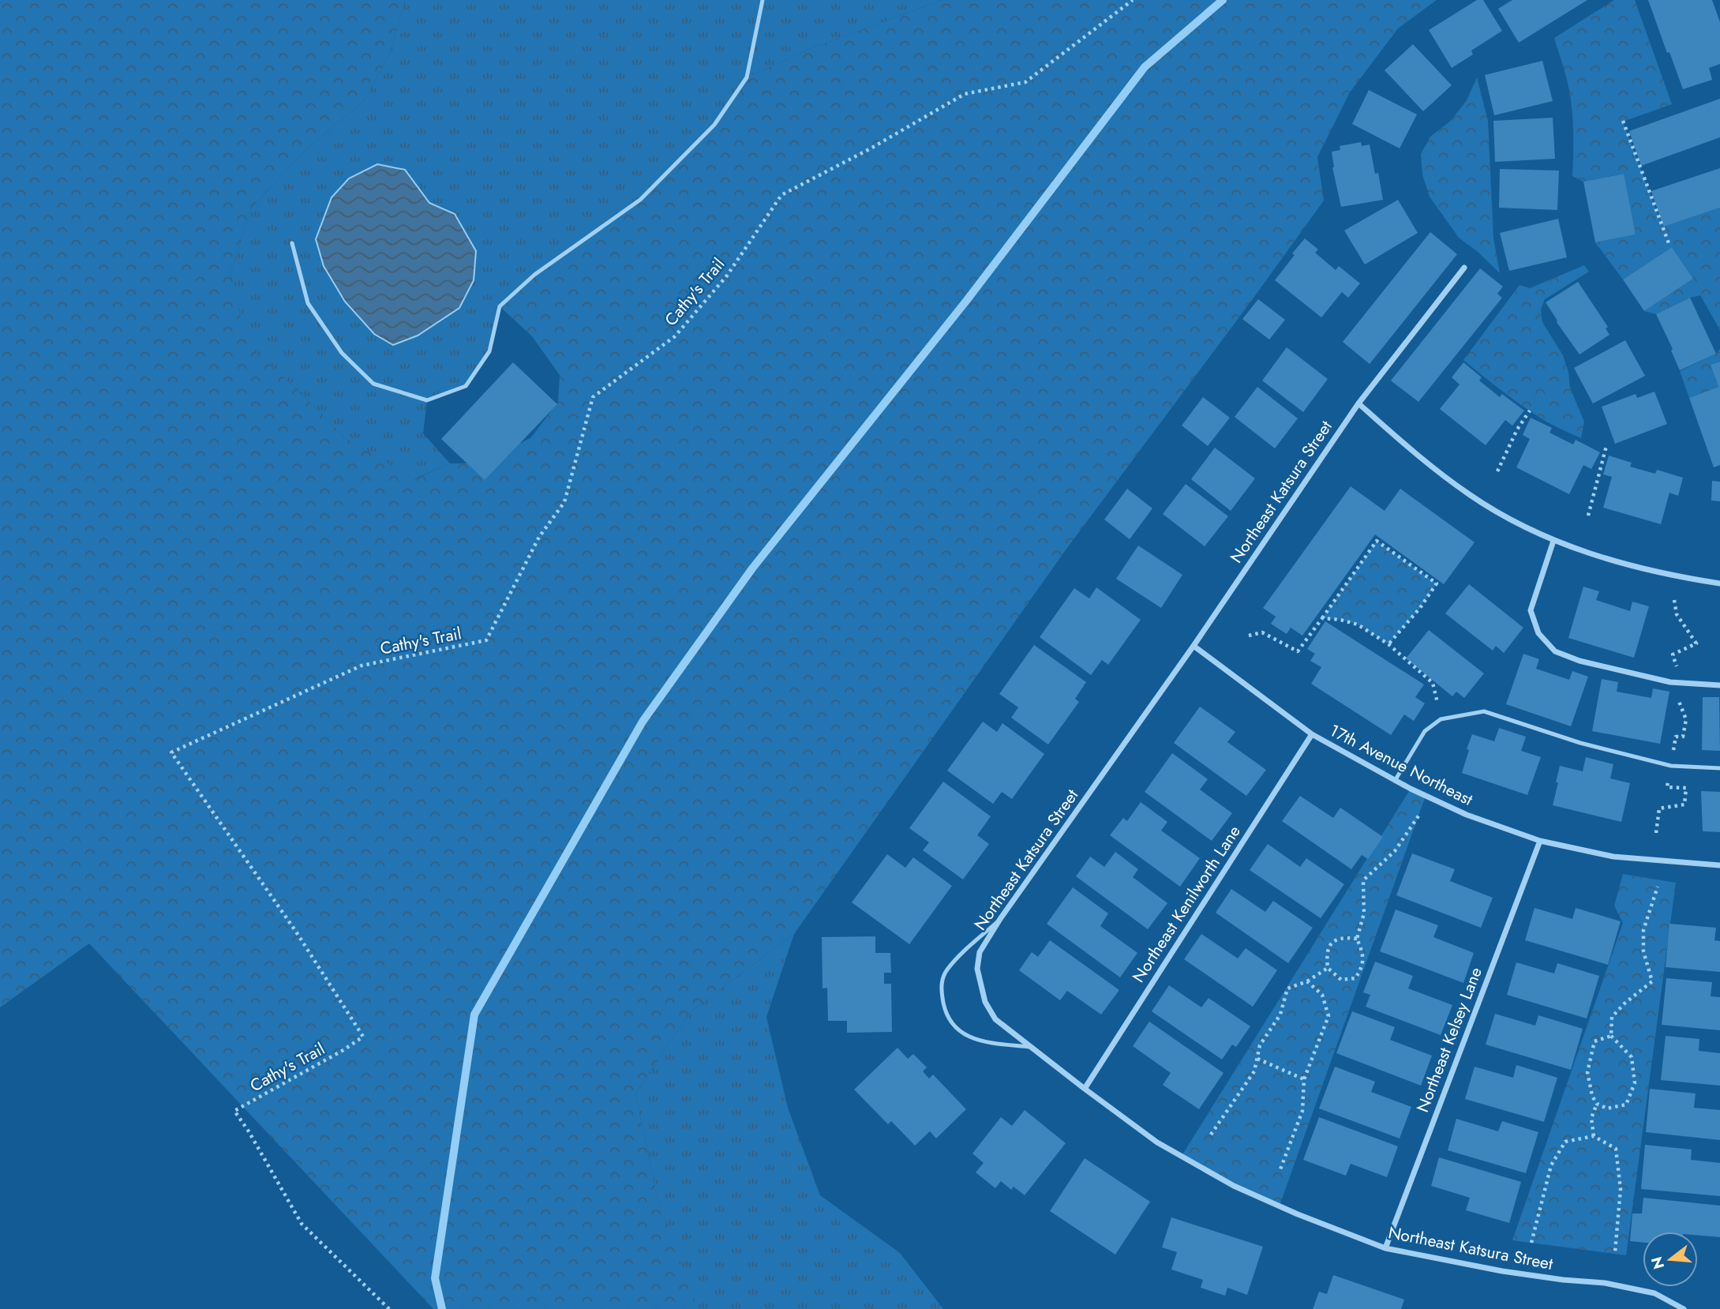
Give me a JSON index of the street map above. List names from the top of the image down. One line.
{"streets":{"street":["Northeast Katsura Street","17th Avenue Northeast","Northeast Kenilworth Lane","Northeast Kelsey Lane"],"path":["Cathy's Trail"]},"crossings":[["Northeast Katsura Street","17th Avenue Northeast"],["Northeast Katsura Street","Northeast Kenilworth Lane"],["Northeast Katsura Street","Northeast Kelsey Lane"],["17th Avenue Northeast","Northeast Kenilworth Lane"],["17th Avenue Northeast","Northeast Kelsey Lane"]],"north":"left"}
